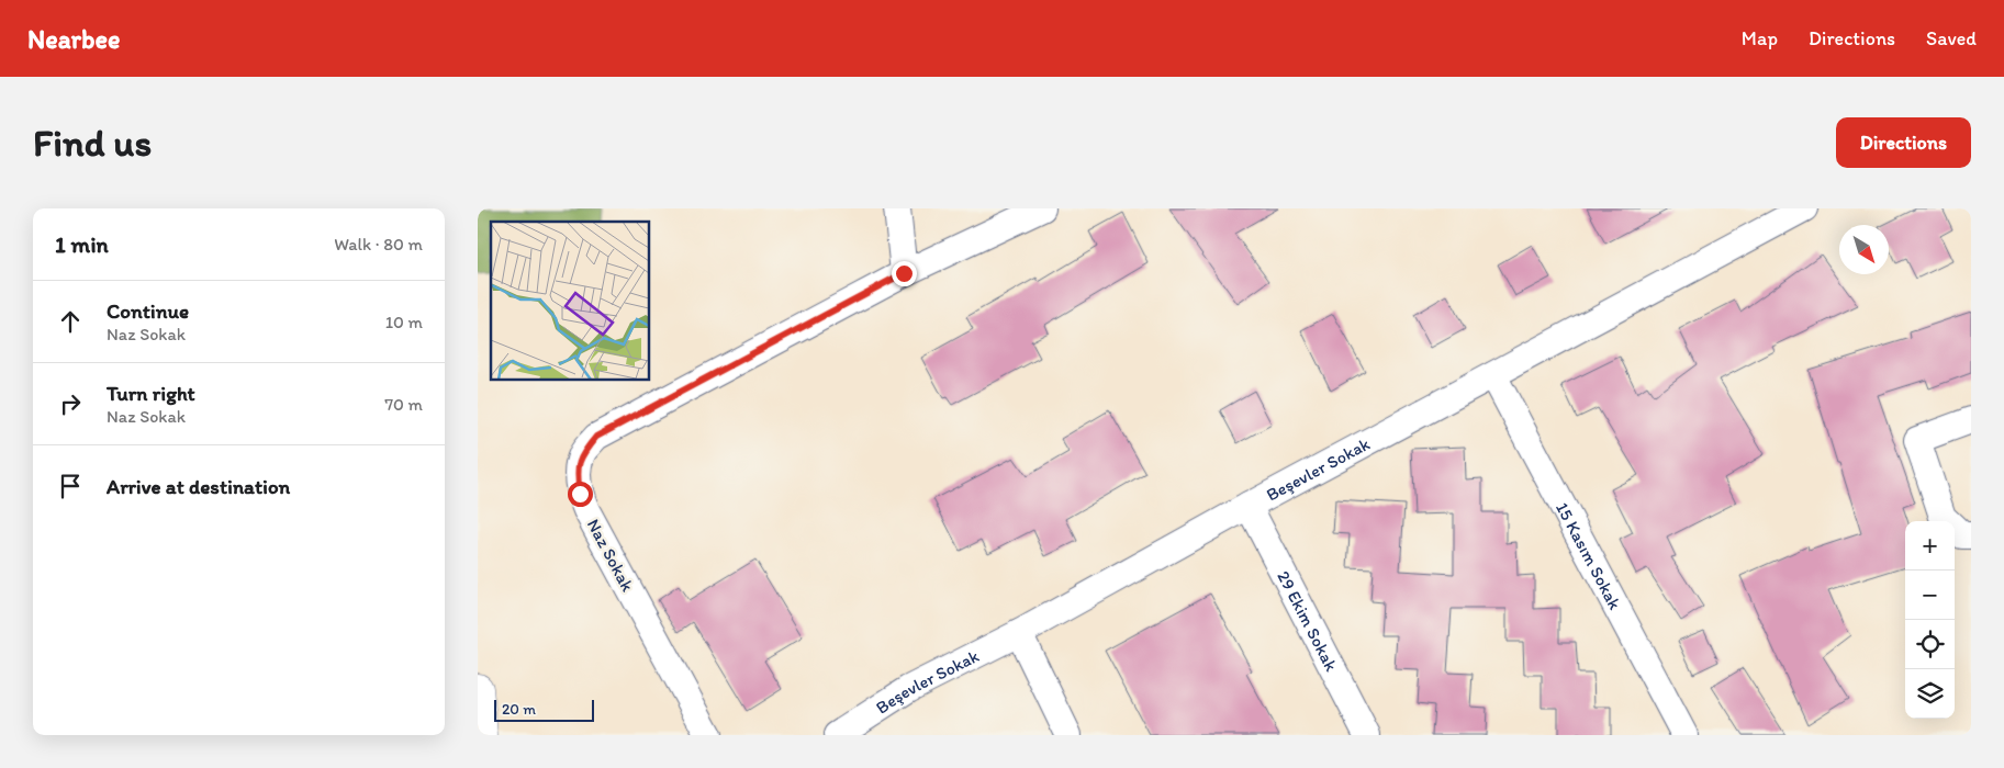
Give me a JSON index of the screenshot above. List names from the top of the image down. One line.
{"streets":{"street":["Beşevler Sokak","Naz Sokak","15 Kasım Sokak","29 Ekim Sokak"]},"crossings":[["Beşevler Sokak","15 Kasım Sokak"],["Beşevler Sokak","29 Ekim Sokak"]],"scale_bar":"20 m","north":"bottom right","page":{"header":"Nearbee","nav":["Map","Directions","Saved"],"buttons":"Directions","title":"Find us","heading":["1 min","Walk · 80 m"],"list":[["Continue","Naz Sokak","10 m"],["Turn right","Naz Sokak","70 m"],"Arrive at destination"],"map_buttons":["+","−"],"scale":"20 m"}}
